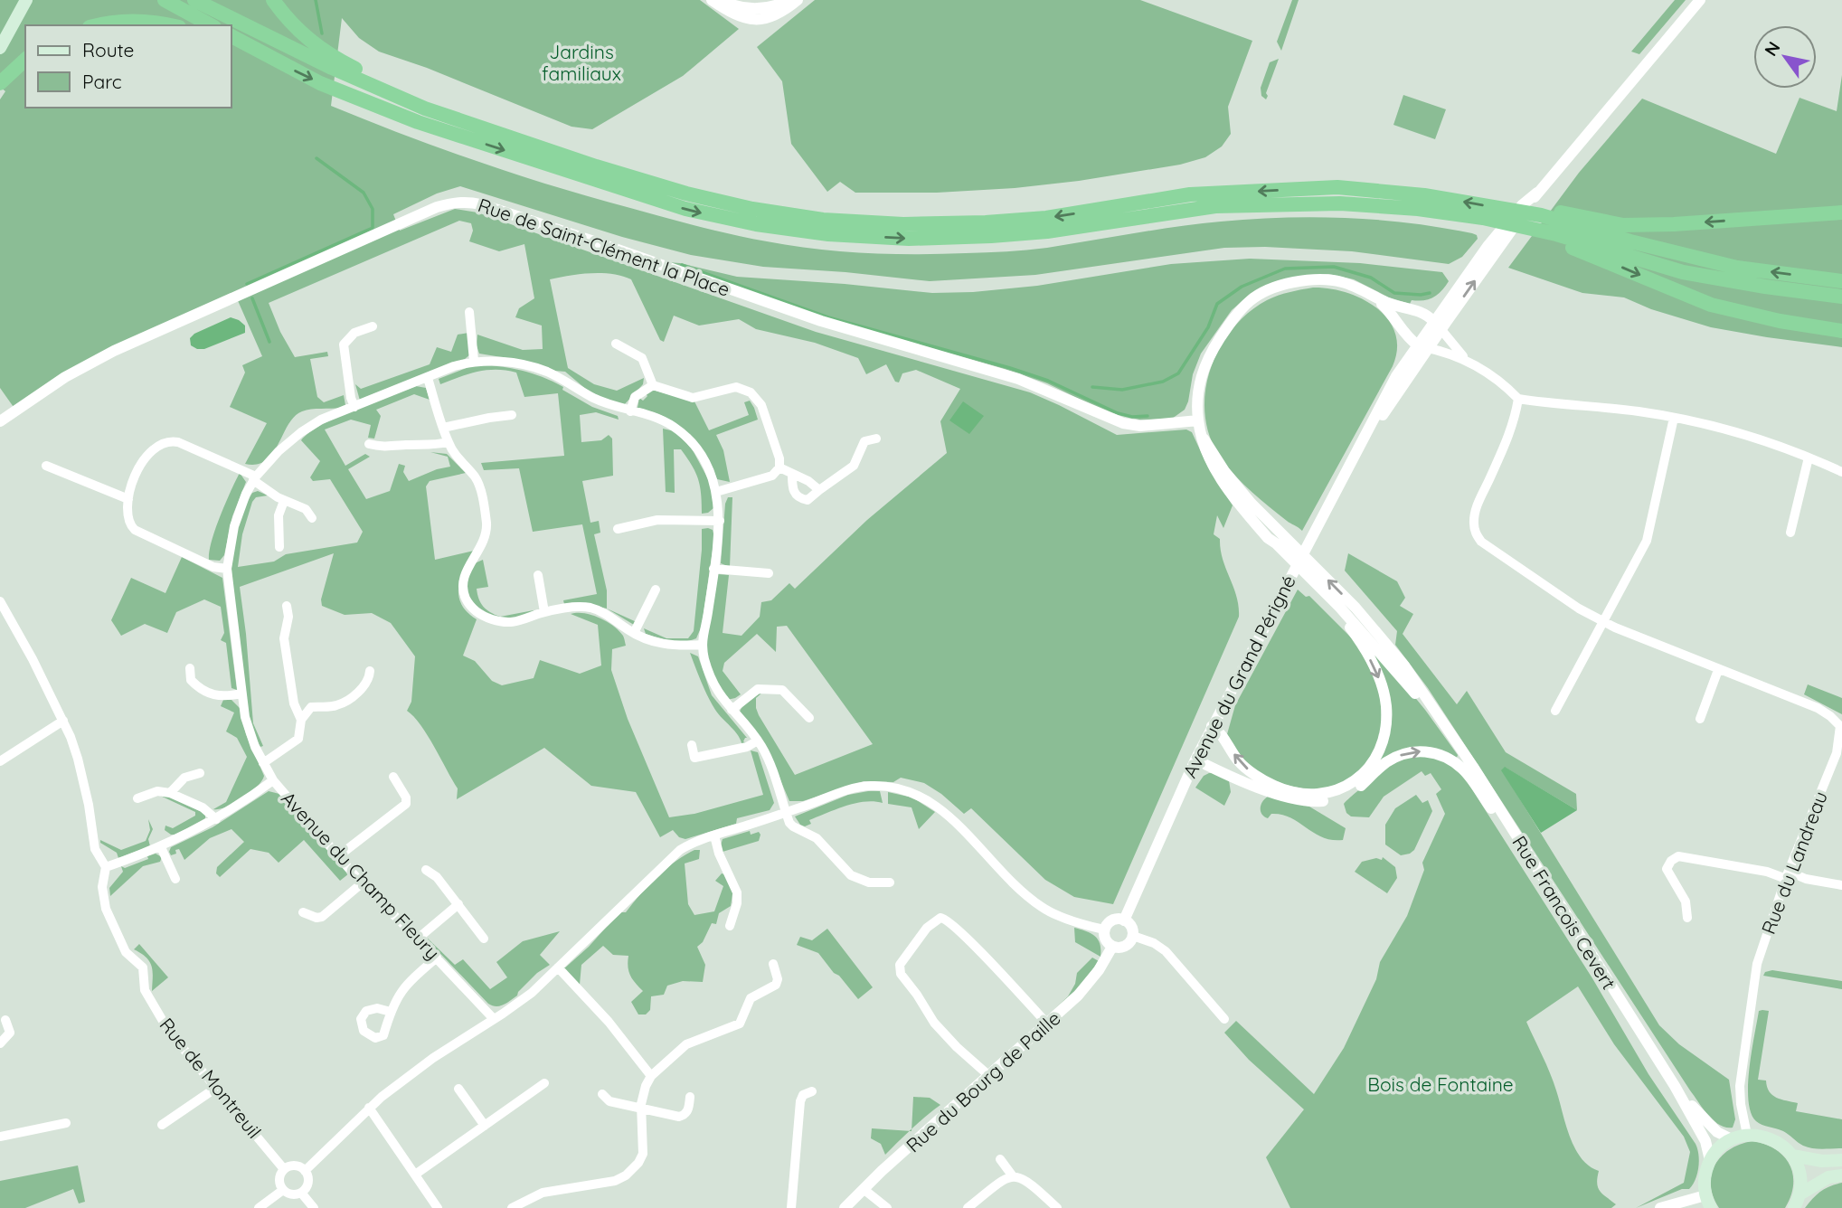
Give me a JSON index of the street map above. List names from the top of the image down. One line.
{"streets":{"street":["Rue de Saint-Clément la Place","Avenue du Grand Périgné","Rue du Landreau","Avenue du Champ Fleury","Rue Francois Cevert","Rue de Montreuil","Rue du Bourg de Paille"]},"crossings":[["Rue de Saint-Clément la Place","Rue Francois Cevert"],["Avenue du Grand Périgné","Rue Francois Cevert"],["Avenue du Grand Périgné","Rue du Bourg de Paille"]],"parks":["Jardins familiaux","Bois de Fontaine"],"legend":["Route","Parc"],"north":"top left"}
